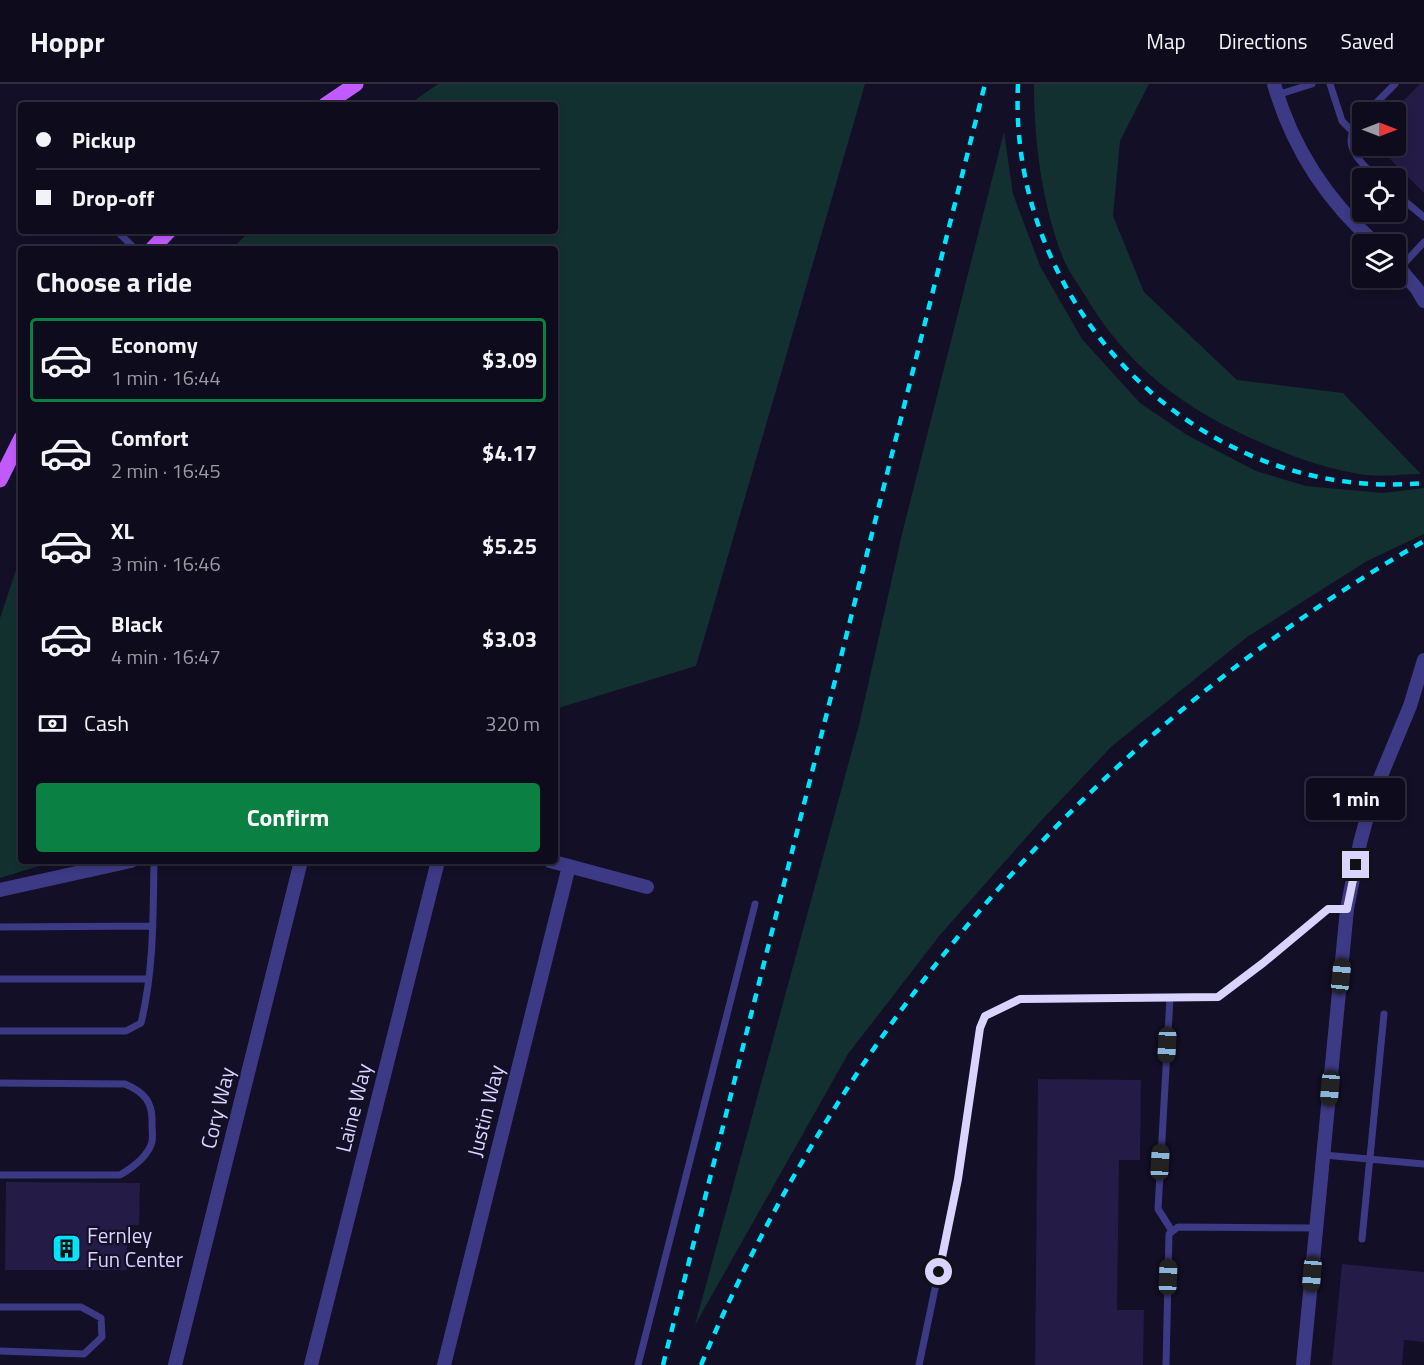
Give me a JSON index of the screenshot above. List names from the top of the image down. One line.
{"streets":{"street":["Cory Way","Laine Way","Justin Way"]},"places":{"building":["Fernley Fun Center"]},"north":"right","page":{"header":"Hoppr","nav":["Map","Directions","Saved"],"banner":["Pickup","Drop-off"],"heading":"Choose a ride","list":[{"name":"Economy","note":"1 min · 16:44","value":"$3.09"},{"name":"Comfort","note":"2 min · 16:45","value":"$4.17"},{"name":"XL","note":"3 min · 16:46","value":"$5.25"},{"name":"Black","note":"4 min · 16:47","value":"$3.03"}],"pay":["Cash","320 m"],"buttons":"Confirm","bubble":"1 min"}}
